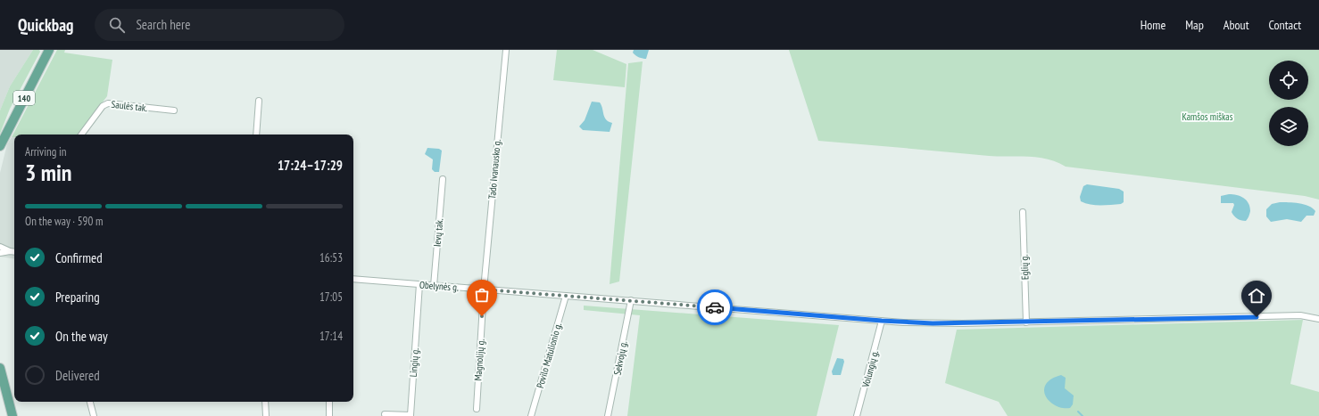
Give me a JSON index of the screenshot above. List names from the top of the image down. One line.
{"streets":{"main road":["140"],"street":["Saulės tak.","Tado Ivanausko g.","Ievų tak.","Eglių g.","Obelynės g.","Povilo Matulionio g.","Sekvojų g.","Magnolijų g.","Lingių g.","Volungių g."]},"crossings":[["Tado Ivanausko g.","Obelynės g."],["Tado Ivanausko g.","Magnolijų g."],["Ievų tak.","Obelynės g."],["Eglių g.","Obelynės g."],["Obelynės g.","Povilo Matulionio g."],["Obelynės g.","Sekvojų g."],["Obelynės g.","Magnolijų g."],["Obelynės g.","Lingių g."],["Obelynės g.","Volungių g."]],"parks":["Kamšos miškas"],"page":{"header":"Quickbag","search":"Search here","nav":["Home","Map","About","Contact"],"heading":["3 min","Arriving in","17:24–17:29"],"bar":"On the way · 590 m","list":[["Confirmed","16:53"],["Preparing","17:05"],["On the way","17:14"],"Delivered"]}}
